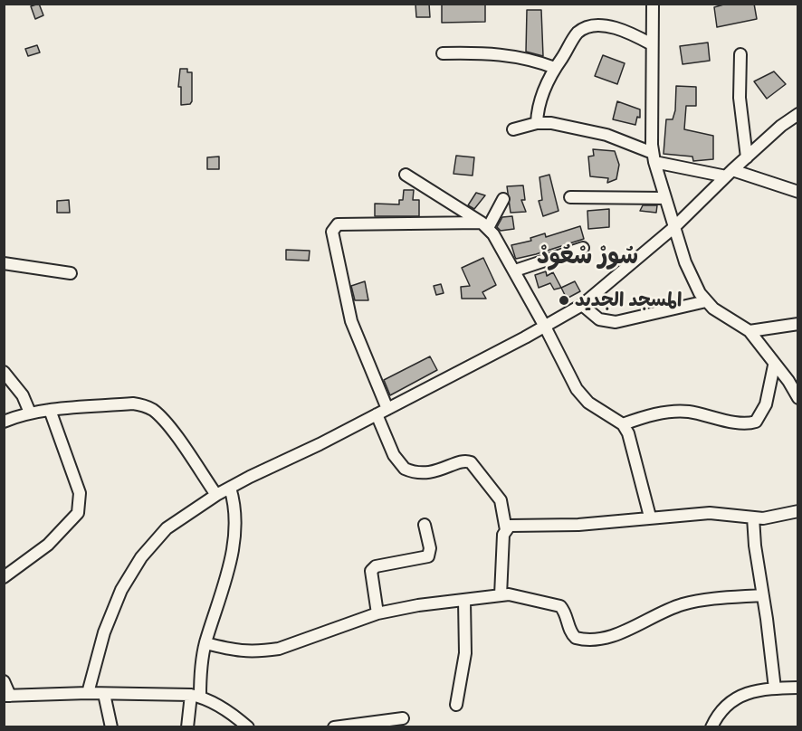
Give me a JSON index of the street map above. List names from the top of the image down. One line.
{"districts":["سُورْ سْعُودْ"],"places":["المسجد الجديد"]}
